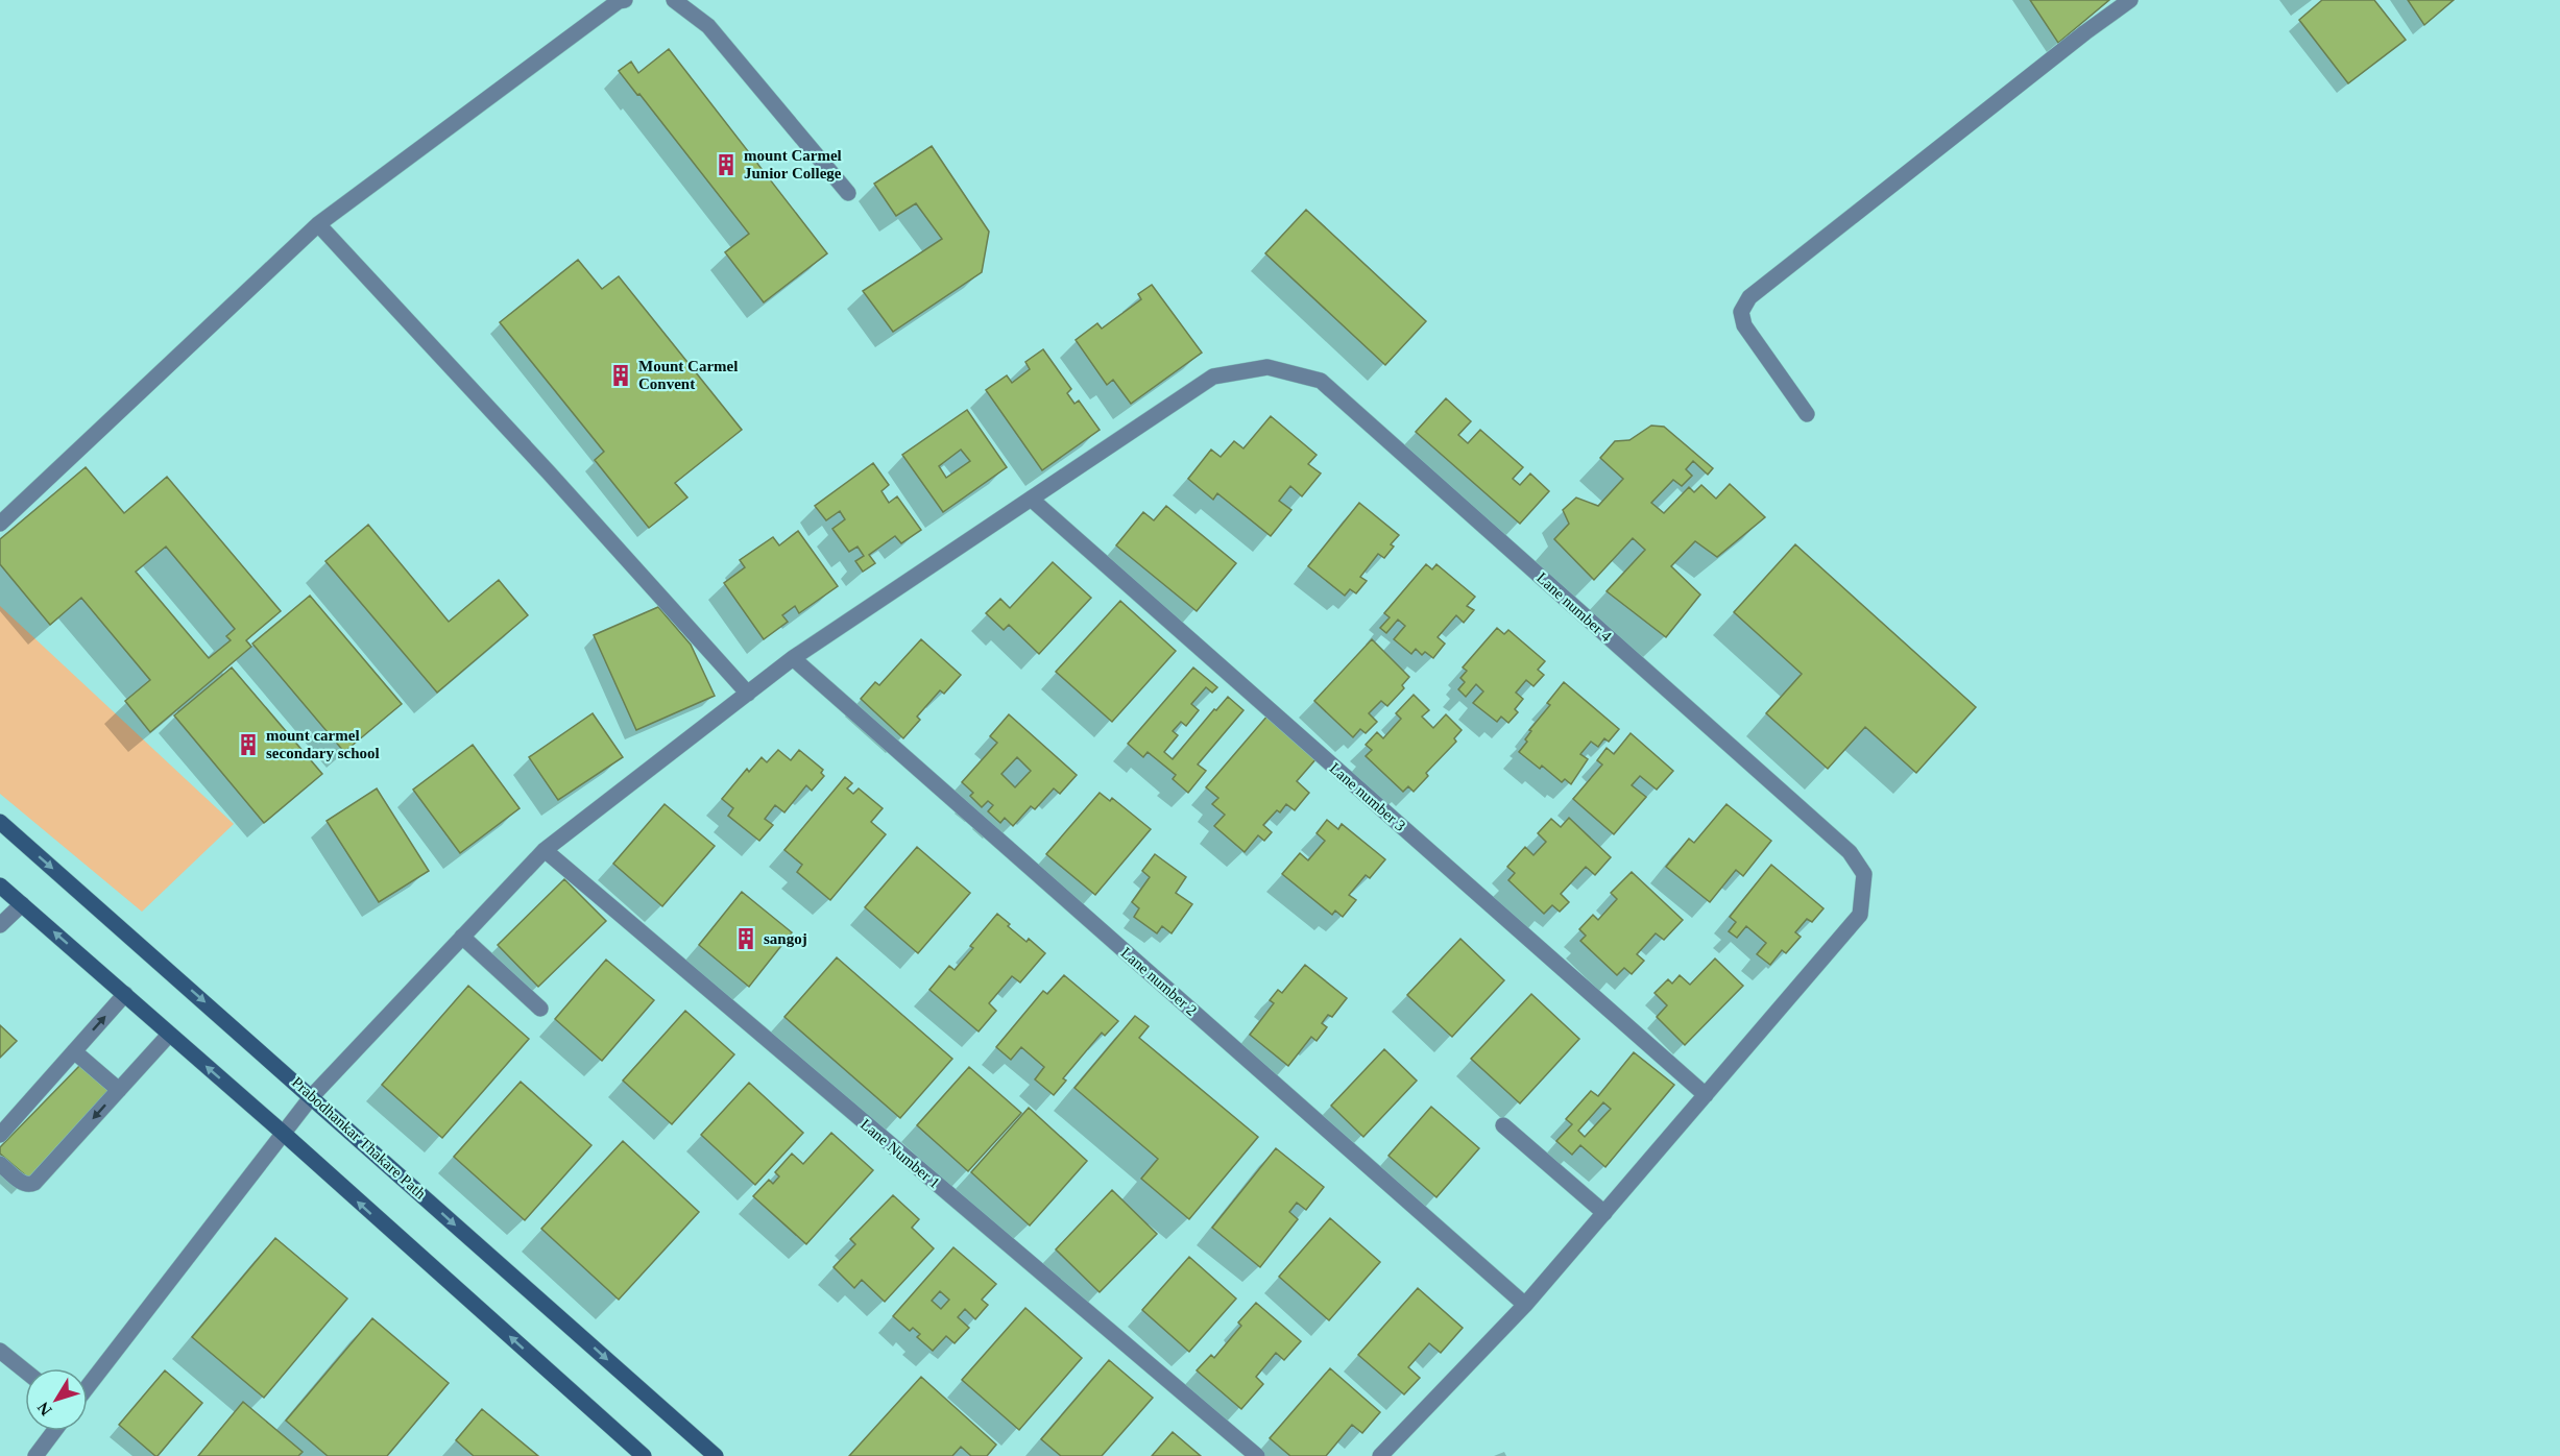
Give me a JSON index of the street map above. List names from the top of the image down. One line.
{"streets":{"main road":["Prabodhankar Thakare Path"],"street":["Lane number 4","Lane number 3","Lane number 2","Lane Number 1"]},"crossings":[["Lane number 4","Lane number 3"]],"places":{"building":["mount Carmel Junior College","Mount Carmel Convent","mount carmel secondary school","sangoj"]},"north":"bottom left"}
